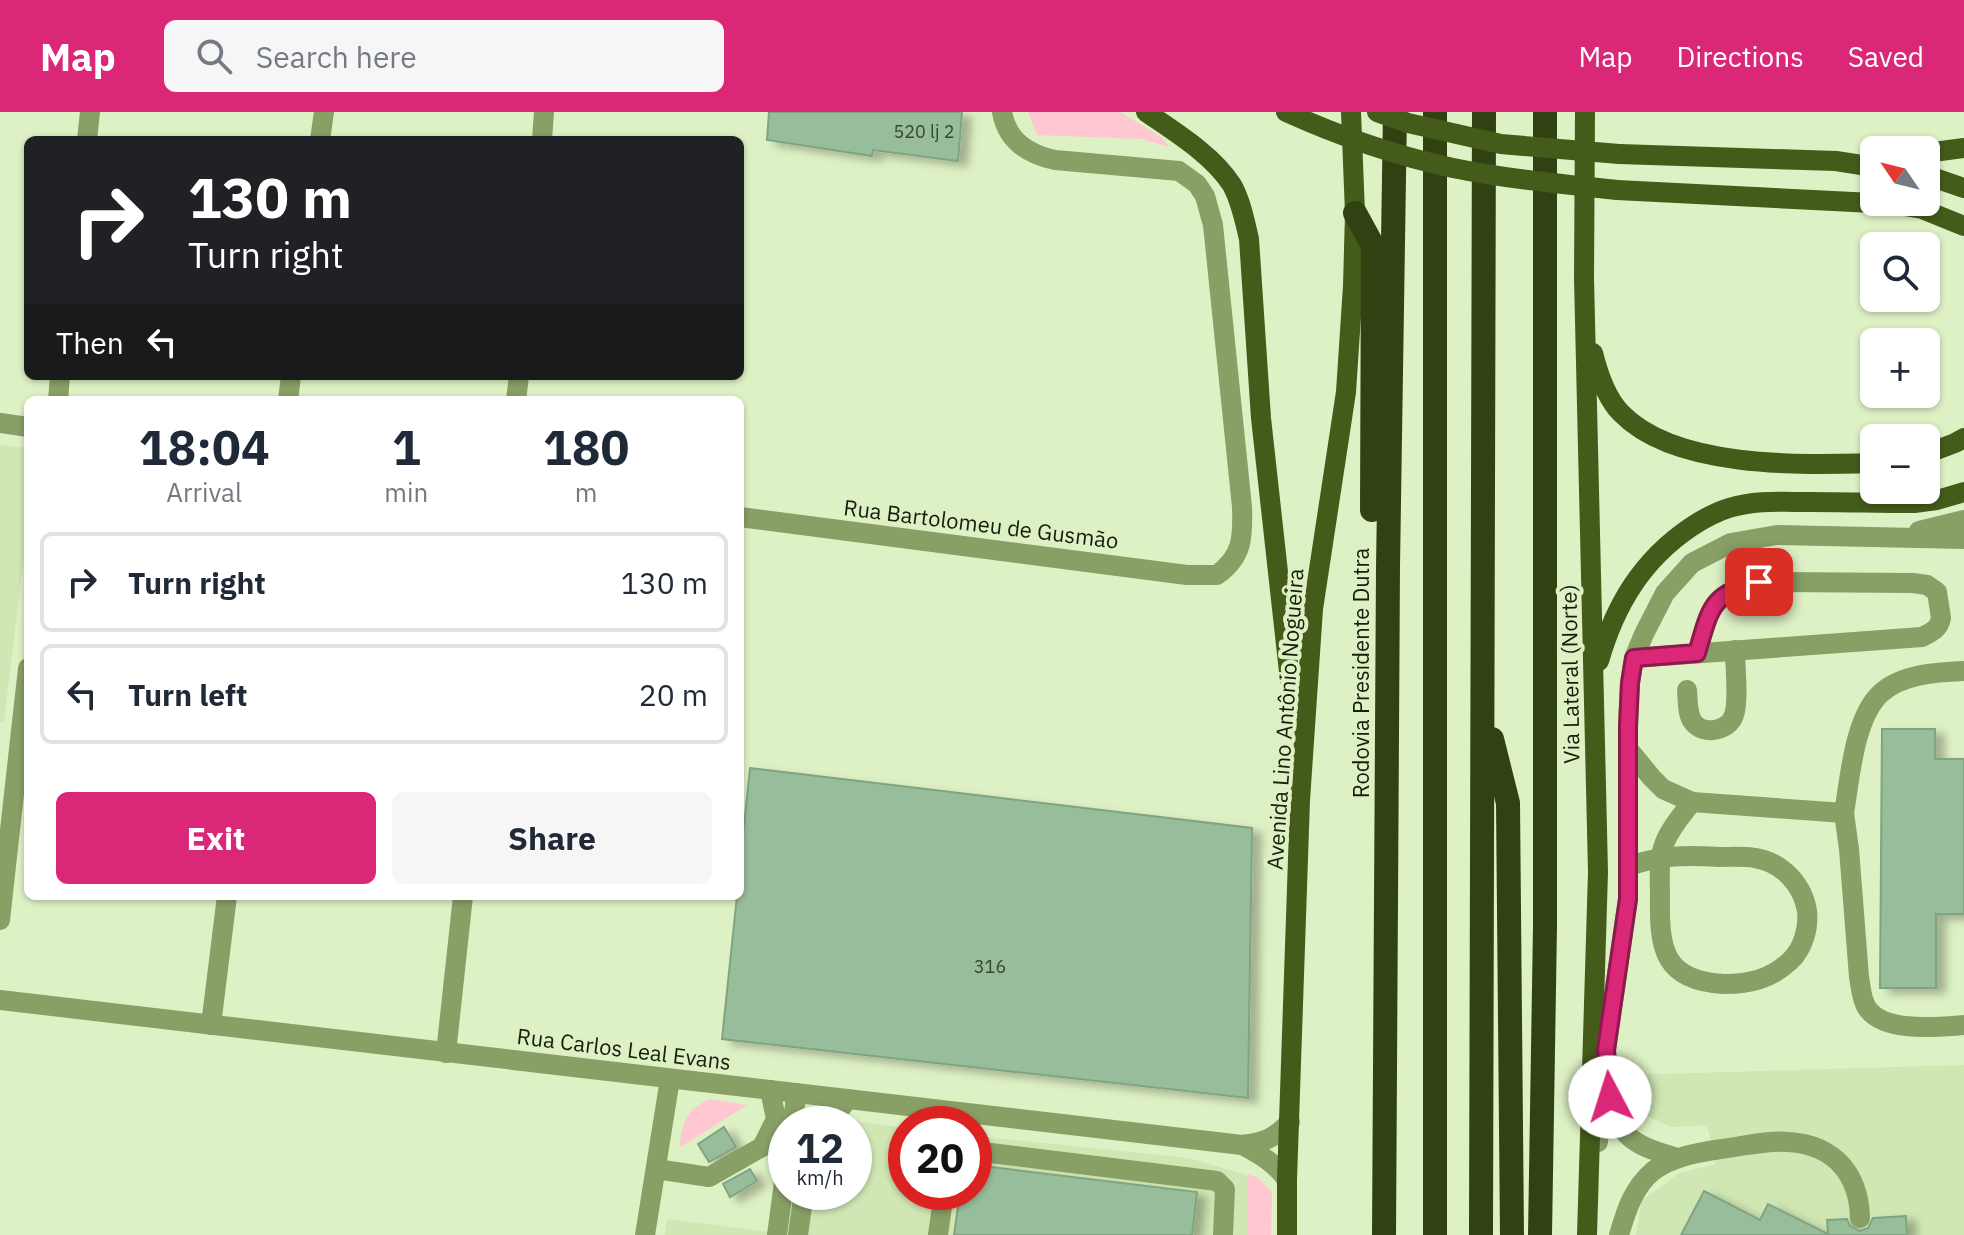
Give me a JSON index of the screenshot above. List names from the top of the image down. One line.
{"streets":{"highway":["Rodovia Presidente Dutra"],"main road":["Via Lateral (Norte)","Avenida Lino Antônio Nogueira"],"street":["Rua Bartolomeu de Gusmão","Rua Carlos Leal Evans"]},"crossings":[["Avenida Lino Antônio Nogueira","Rua Carlos Leal Evans"]],"house_numbers":["520 lj 2","316"],"north":"top left","page":{"header":"Map","search":"Search here","nav":["Map","Directions","Saved"],"map_buttons":["+","−"],"turn":["130 m","Turn right"],"then":"Then","eta":["18:04","Arrival","1","min","180","m"],"list":[{"name":"Turn right","value":"130 m"},{"name":"Turn left","value":"20 m"}],"buttons":["Exit","Share"],"speed":"12 km/h","limit":"20"}}
